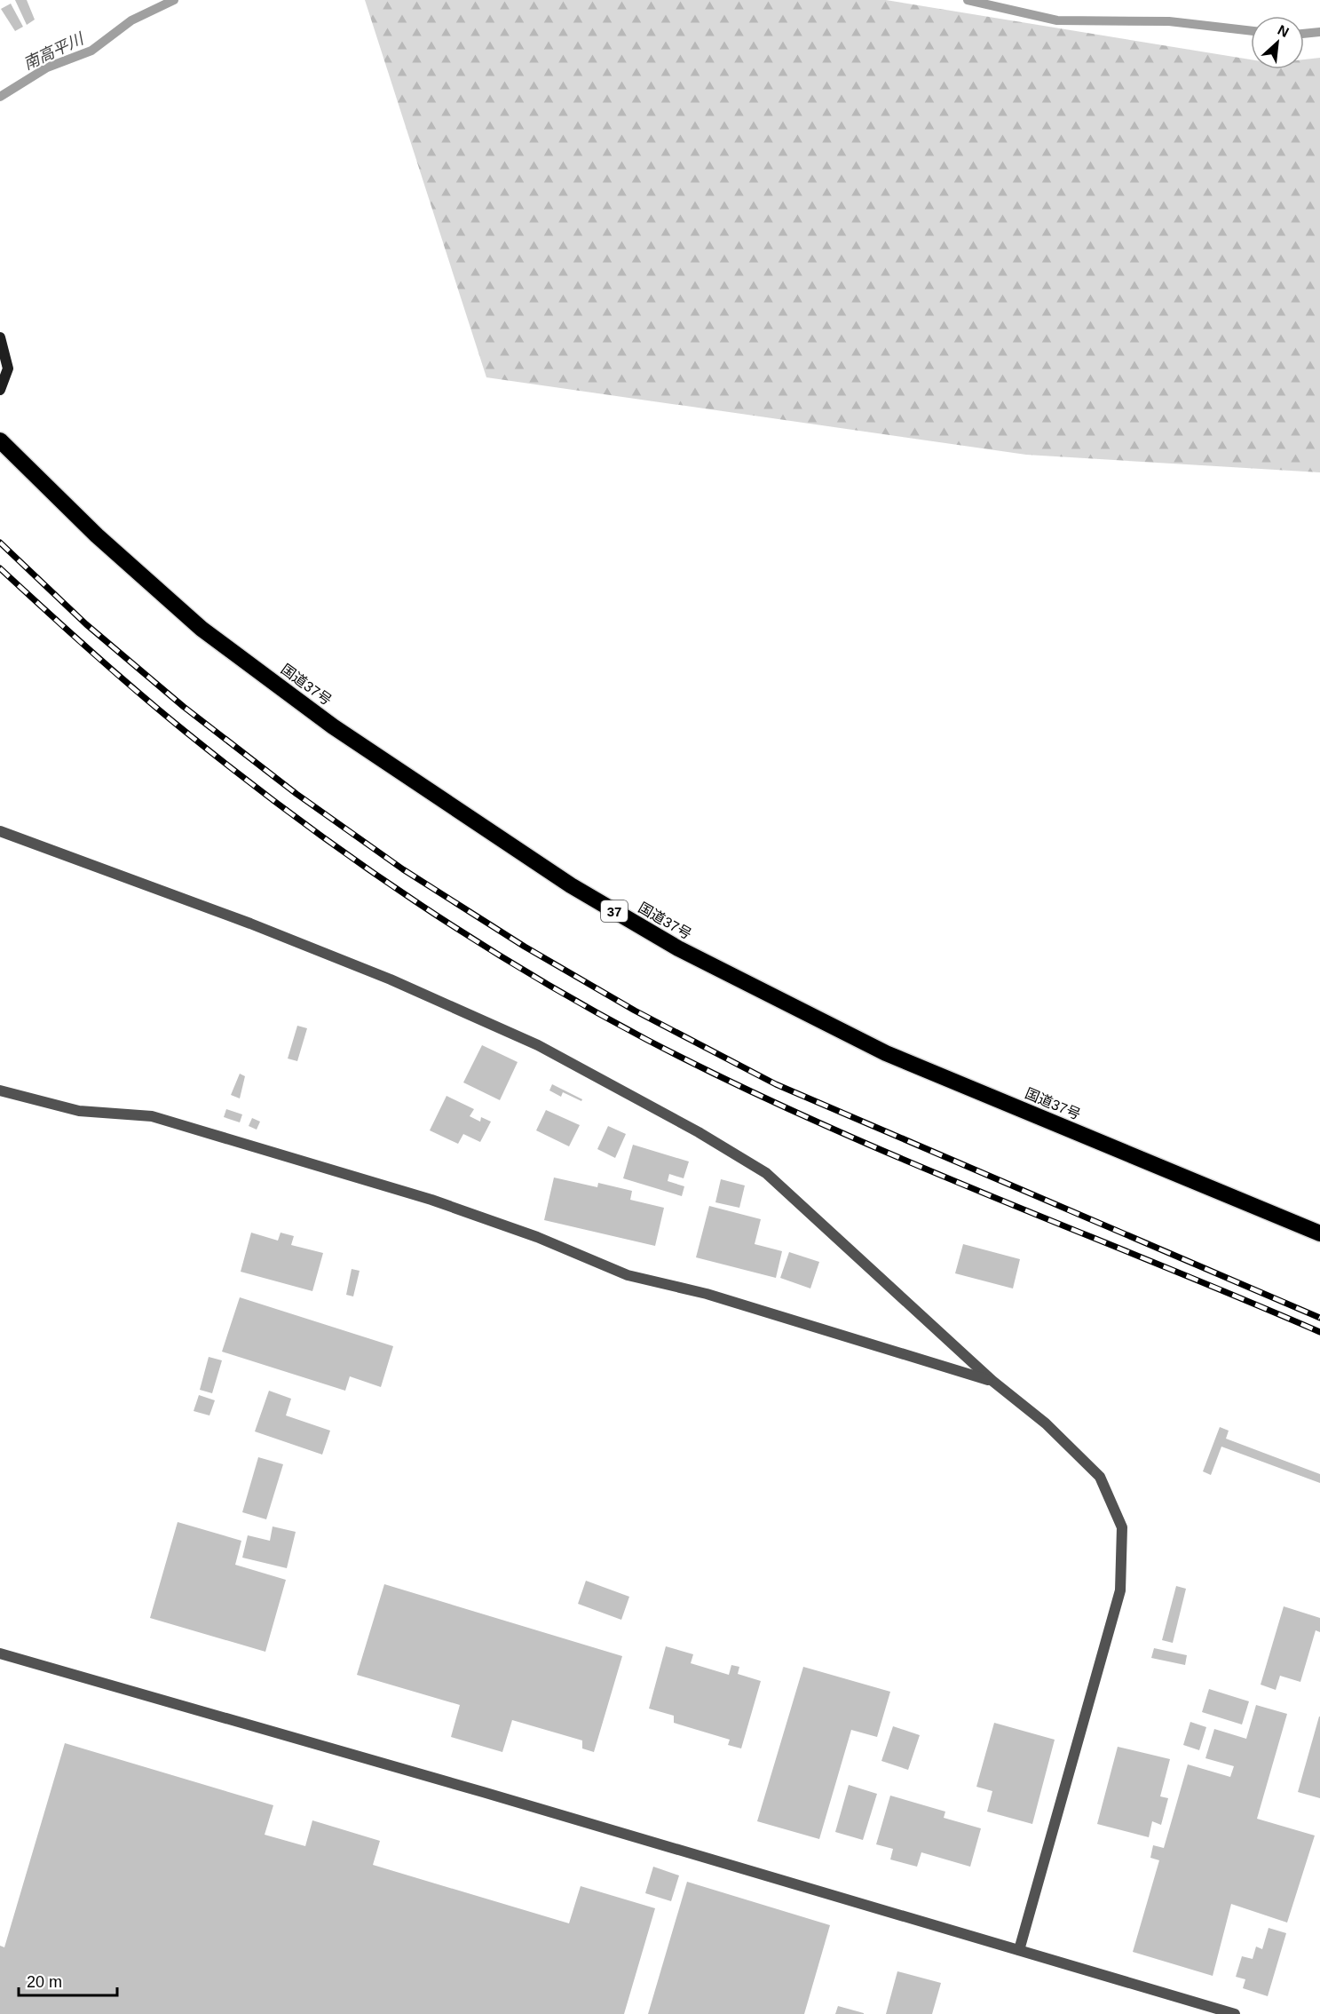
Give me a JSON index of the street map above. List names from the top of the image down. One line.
{"streets":{"highway":["国道37号","37"]},"water":["南高平川"],"scale_bar":"20 m","north":"top right"}
